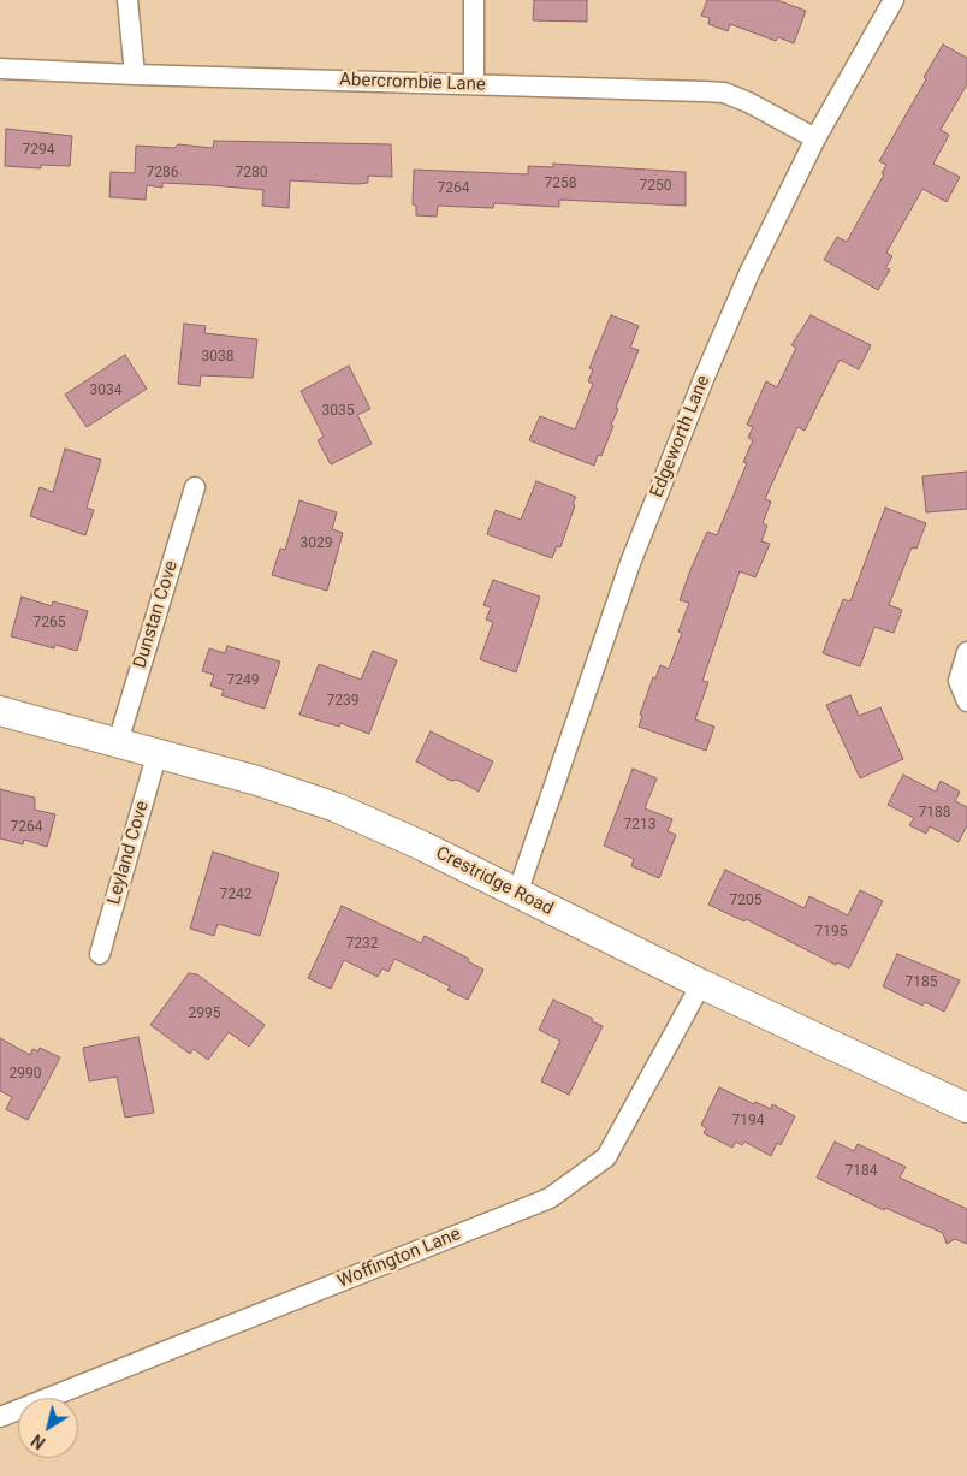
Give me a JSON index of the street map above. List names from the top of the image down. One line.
{"streets":{"street":["Abercrombie Lane","Edgeworth Lane","Dunstan Cove","Leyland Cove","Crestridge Road","Woffington Lane"]},"crossings":[["Abercrombie Lane","Edgeworth Lane"],["Edgeworth Lane","Crestridge Road"],["Dunstan Cove","Crestridge Road"],["Leyland Cove","Crestridge Road"],["Crestridge Road","Woffington Lane"]],"house_numbers":["7294","7286","7280","7258","7250","7264","3038","3034","3035","3029","7265","7249","7239","7188","7213","7264","7242","7205","7195","7232","7185","2995","2990","7194","7184"],"north":"bottom left"}
